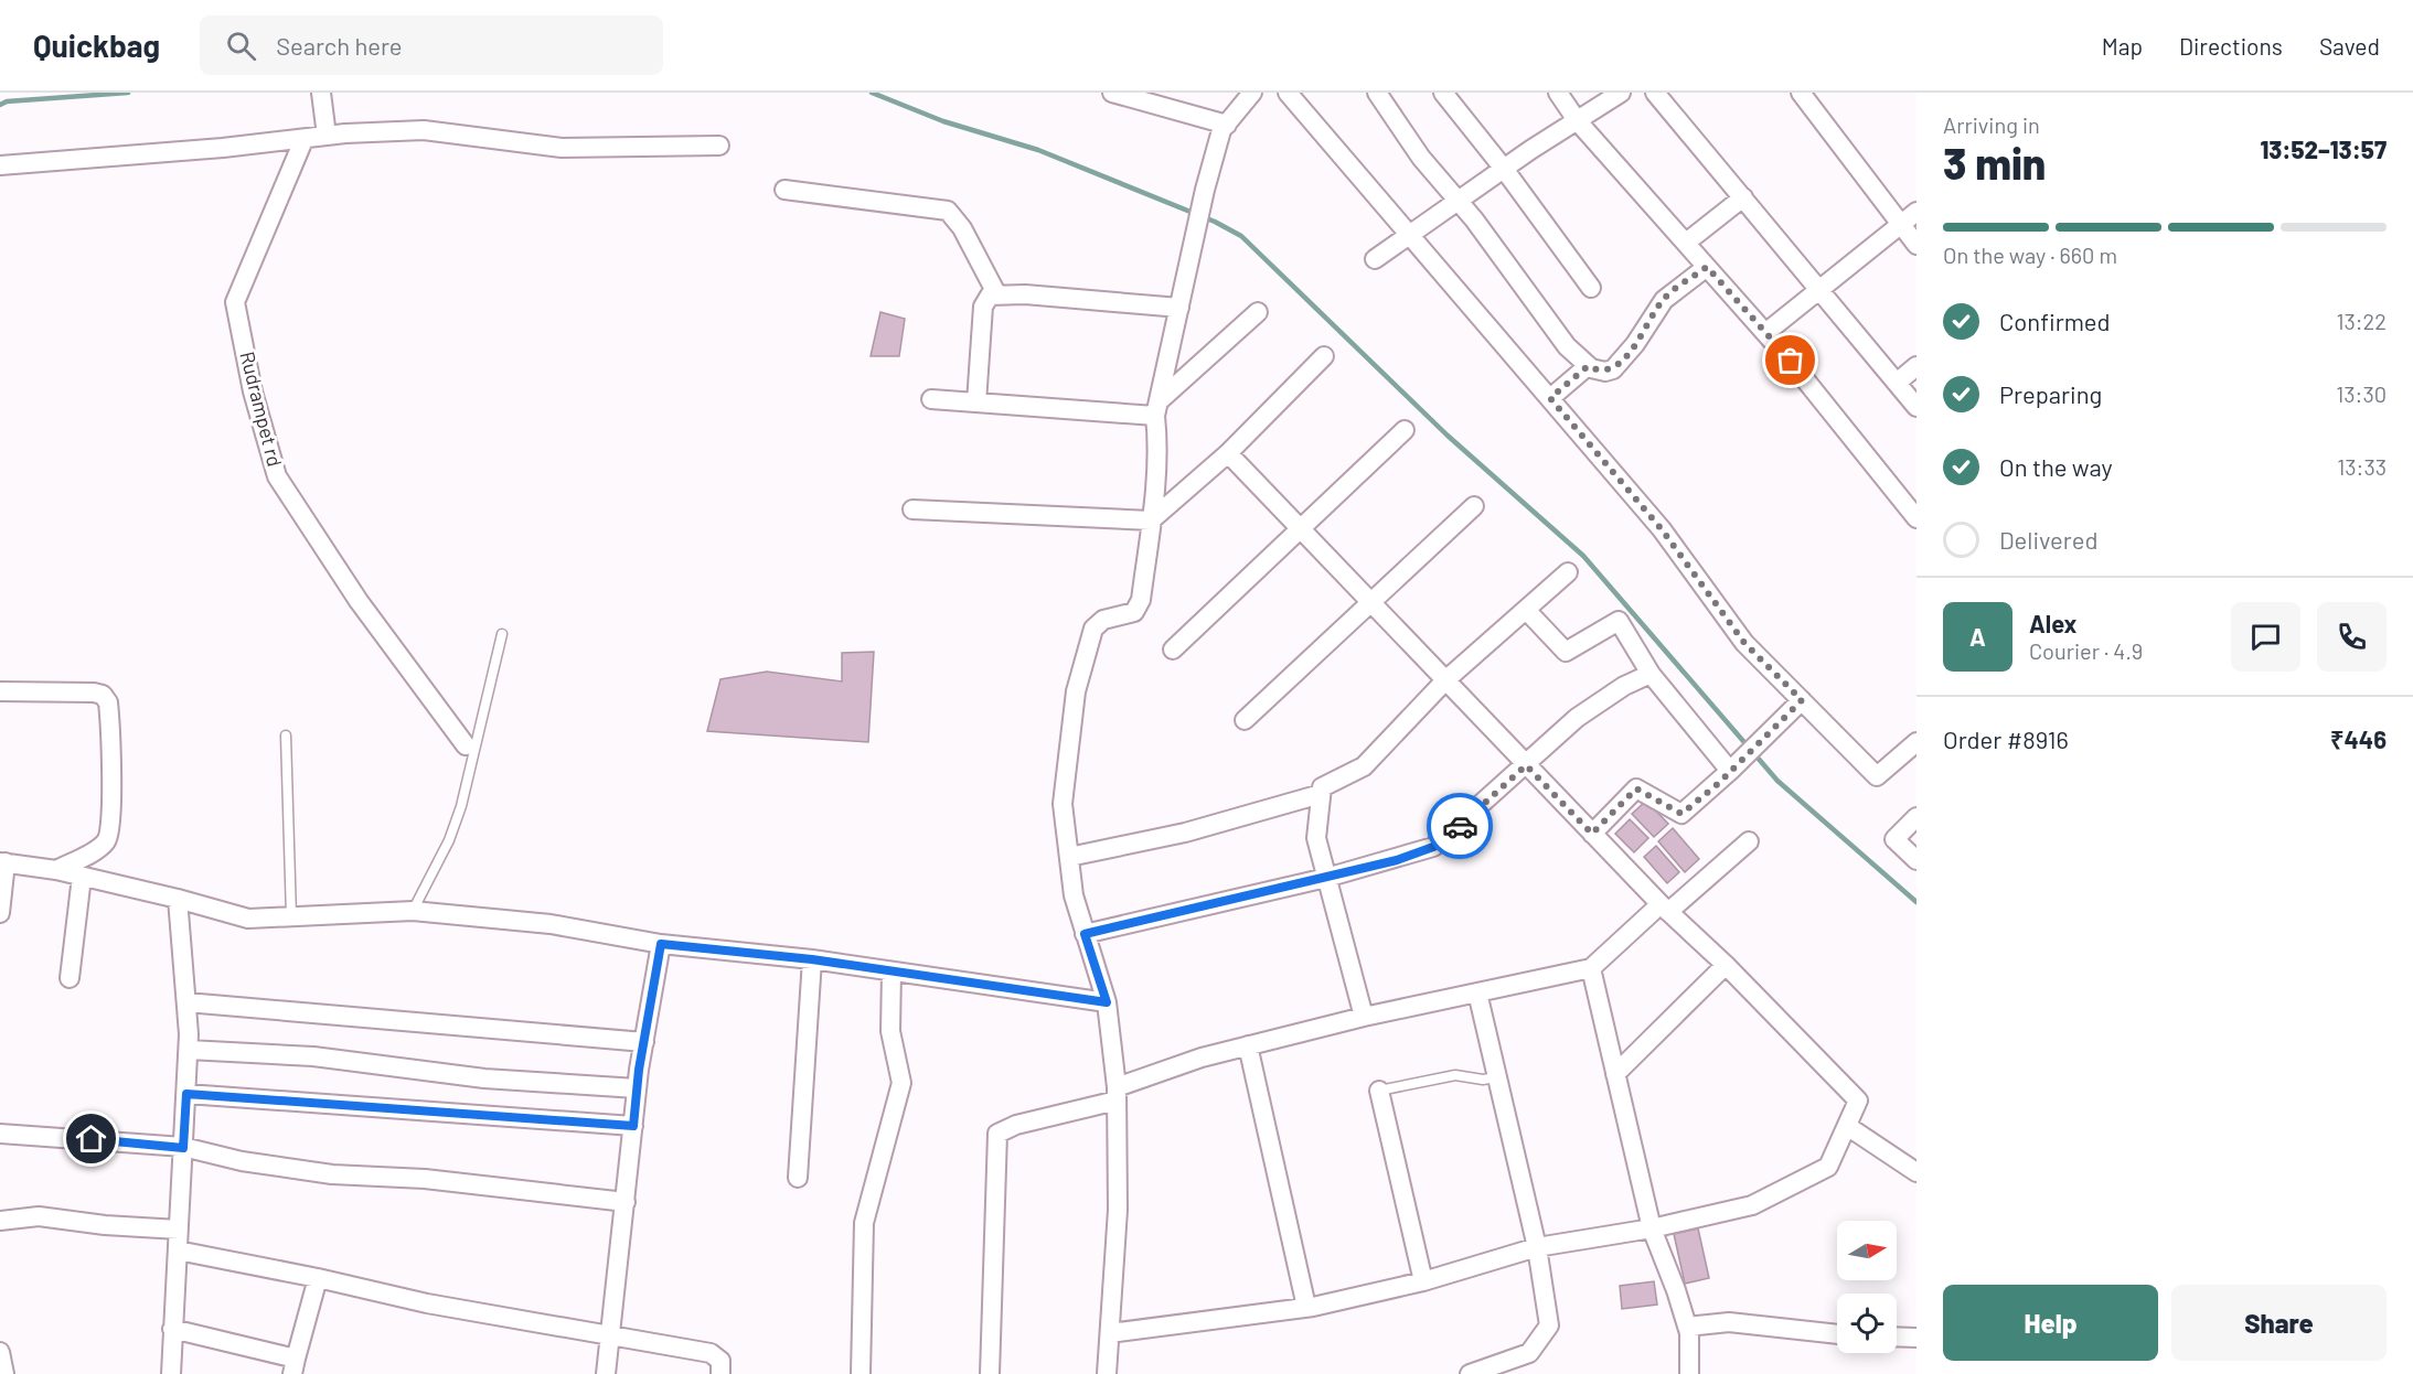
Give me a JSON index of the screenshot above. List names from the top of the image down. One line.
{"streets":{"street":["Rudrampet rd"]},"north":"right","page":{"header":"Quickbag","search":"Search here","nav":["Map","Directions","Saved"],"heading":["3 min","Arriving in","13:52–13:57"],"panel":["Alex","Courier · 4.9","Order #8916","₹446"],"bar":"On the way · 660 m","list":[["Confirmed","13:22"],["Preparing","13:30"],["On the way","13:33"],"Delivered"],"round":"A","buttons":["Help","Share"]}}
